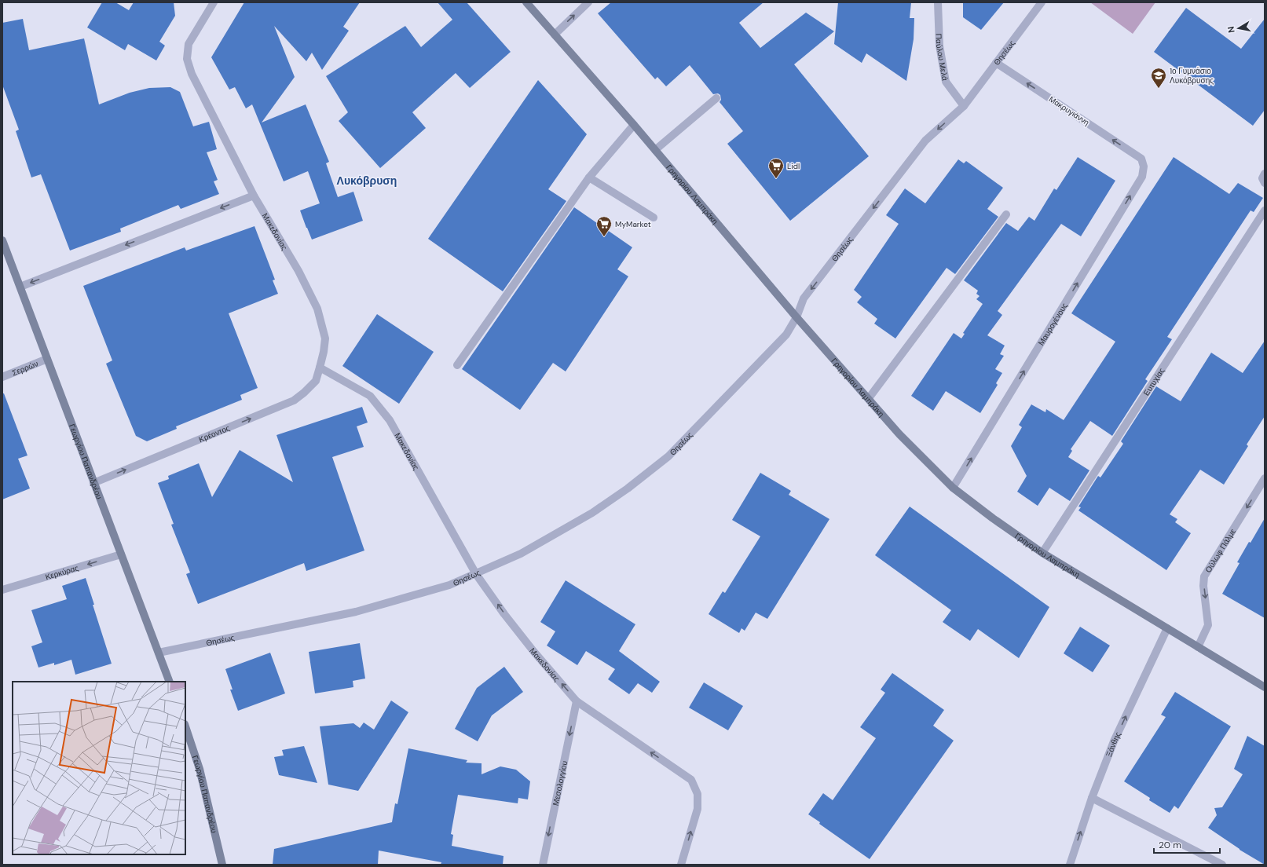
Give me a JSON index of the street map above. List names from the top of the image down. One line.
{"streets":{"main road":["Γρηγορίου Λαμπράκη","Γεωργίου Παπανδρέου"],"street":["Θησέως","Παύλου Μελά","Μακρυγιάννη","Μακεδονίας","Μαυρογένους","Σερρών","Ευτυχίας","Κρέοντος","Ούλωφ Πάλμε","Κερκύρας","Ξάνθης","Μεσολογγίου"]},"crossings":[["Θησέως","Παύλου Μελά"],["Θησέως","Μακρυγιάννη"],["Θησέως","Γρηγορίου Λαμπράκη"],["Θησέως","Μακεδονίας"],["Θησέως","Γεωργίου Παπανδρέου"],["Μακρυγιάννη","Μαυρογένους"],["Γρηγορίου Λαμπράκη","Μαυρογένους"],["Γρηγορίου Λαμπράκη","Ευτυχίας"],["Γρηγορίου Λαμπράκη","Ούλωφ Πάλμε"],["Γρηγορίου Λαμπράκη","Ξάνθης"],["Μακεδονίας","Κρέοντος"],["Μακεδονίας","Μεσολογγίου"],["Σερρών","Γεωργίου Παπανδρέου"],["Κρέοντος","Γεωργίου Παπανδρέου"],["Γεωργίου Παπανδρέου","Κερκύρας"]],"one_way":["Μακρυγιάννη","Μαυρογένους","Κρέοντος","Ούλωφ Πάλμε","Κερκύρας","Ξάνθης","Μεσολογγίου"],"districts":["Λυκόβρυση"],"places":{"school or university":["1ο Γυμνάσιο Λυκόβρυσης"],"supermarket":["Lidl","MyMarket"]},"scale_bar":"20 m","north":"left"}
